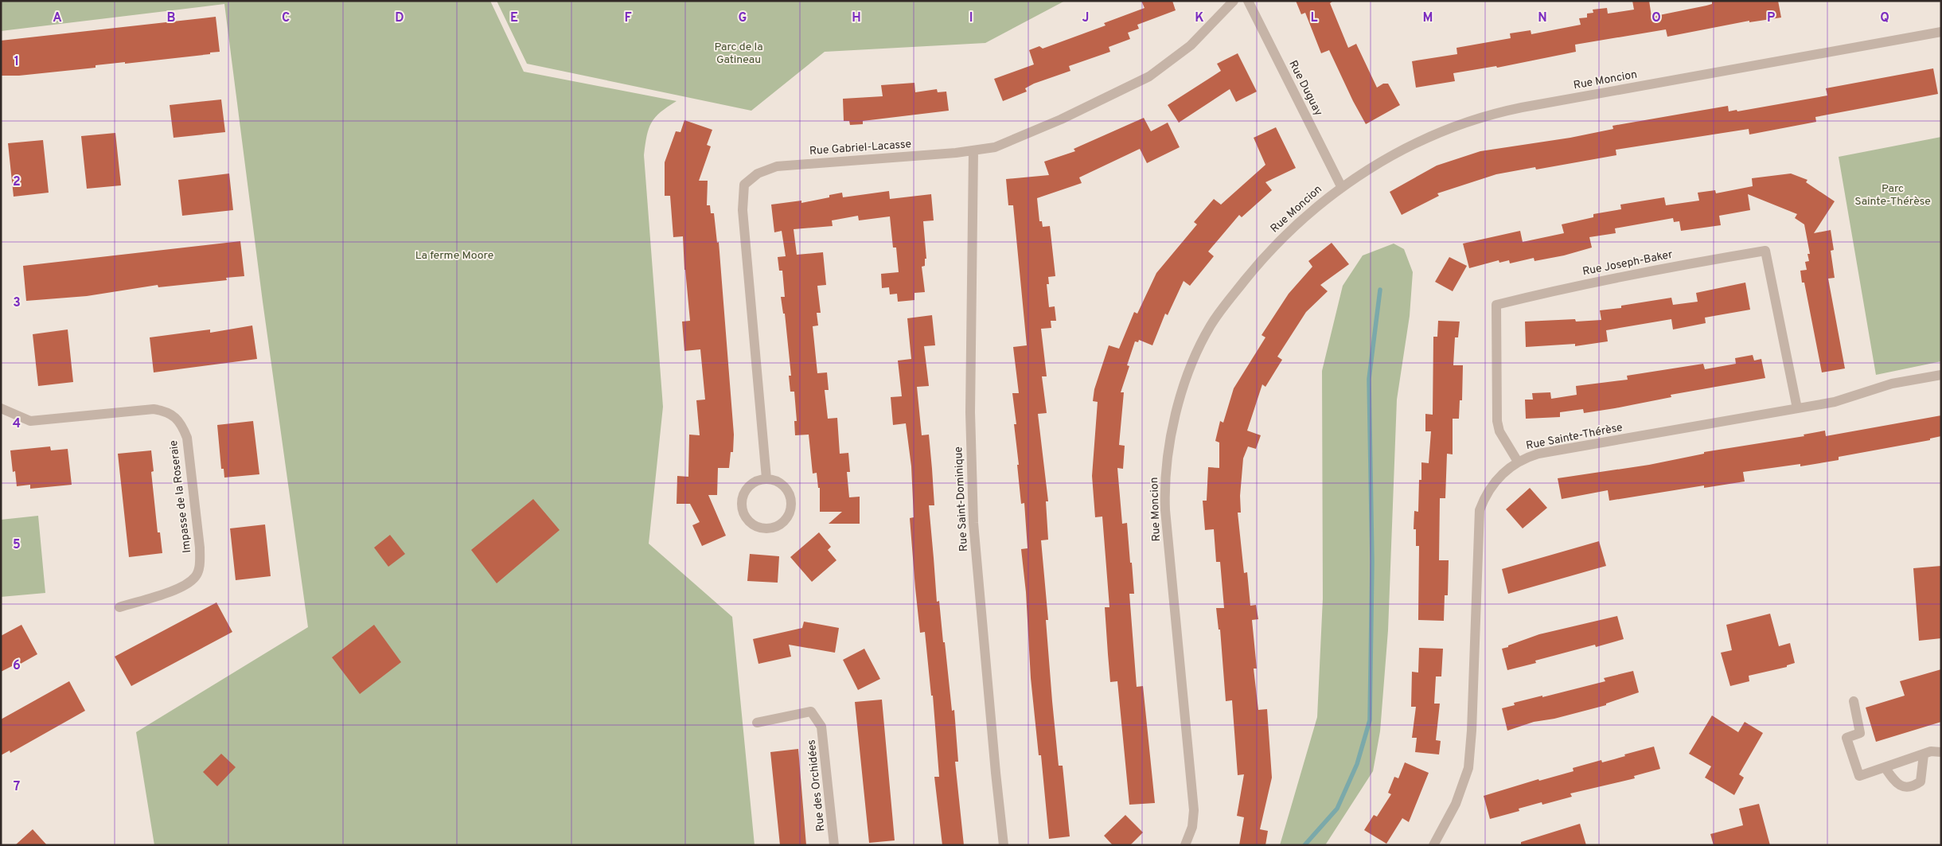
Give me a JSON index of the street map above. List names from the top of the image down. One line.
{"streets":{"street":["Rue Moncion","Rue Duguay","Rue Gabriel-Lacasse","Rue Joseph-Baker","Rue Sainte-Thérèse","Impasse de la Roseraie","Rue Saint-Dominique","Rue des Orchidées"]},"crossings":[["Rue Moncion","Rue Duguay"],["Rue Gabriel-Lacasse","Rue Saint-Dominique"],["Rue Joseph-Baker","Rue Sainte-Thérèse"]],"parks":["Parc de la Gatineau","Parc Sainte-Thérèse","La ferme Moore"],"grid":{"columns":["A","B","C","D","E","F","G","H","I","J","K","L","M","N","O","P","Q"],"rows":["1","2","3","4","5","6","7"]}}
